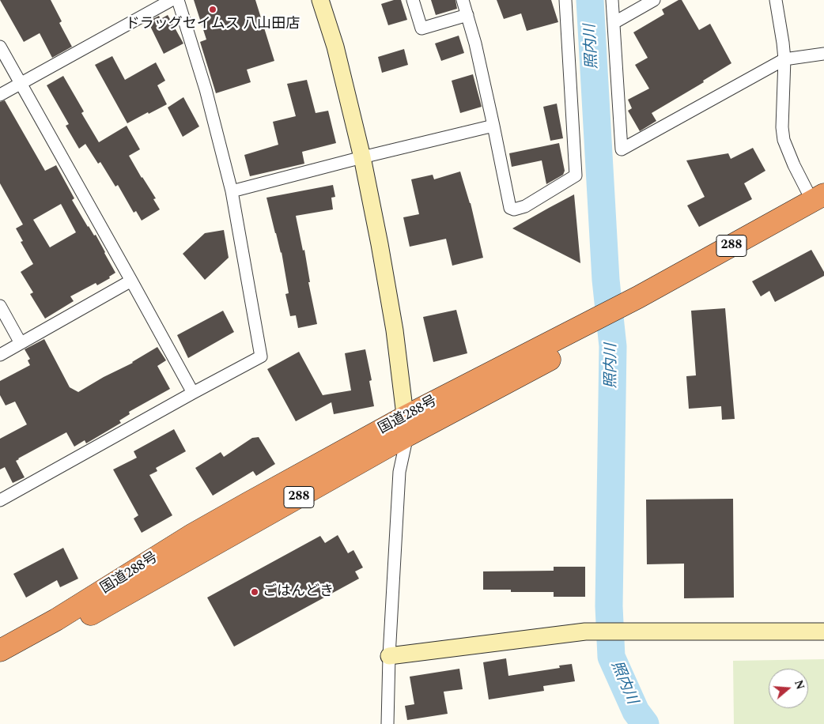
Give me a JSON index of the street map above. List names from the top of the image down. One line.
{"streets":{"highway":["288","国道288号"]},"water":["照内川"],"places":["ドラッグセイムス 八山田店","ごはんどき"],"north":"right"}
